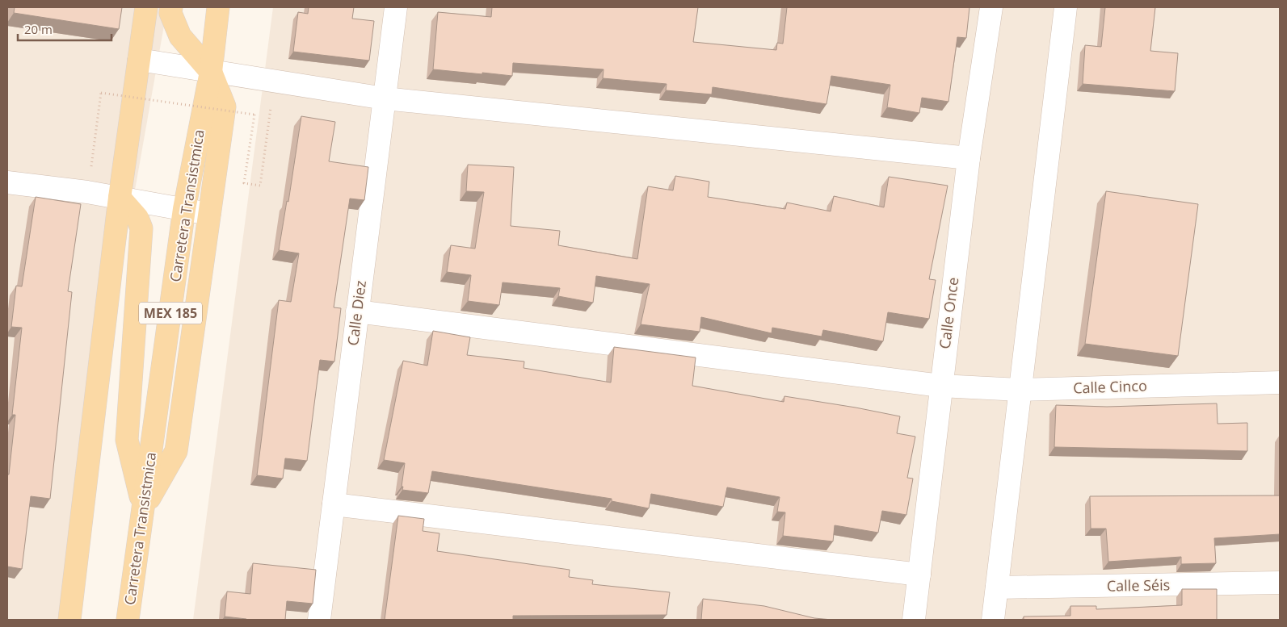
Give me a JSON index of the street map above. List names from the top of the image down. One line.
{"streets":{"main road":["Carretera Transistmica","MEX 185"],"street":["Calle Diez","Calle Once","Calle Cinco","Calle Séis"]},"crossings":[["Calle Diez","Calle Cinco"],["Calle Once","Calle Cinco"]],"scale_bar":"20 m"}
